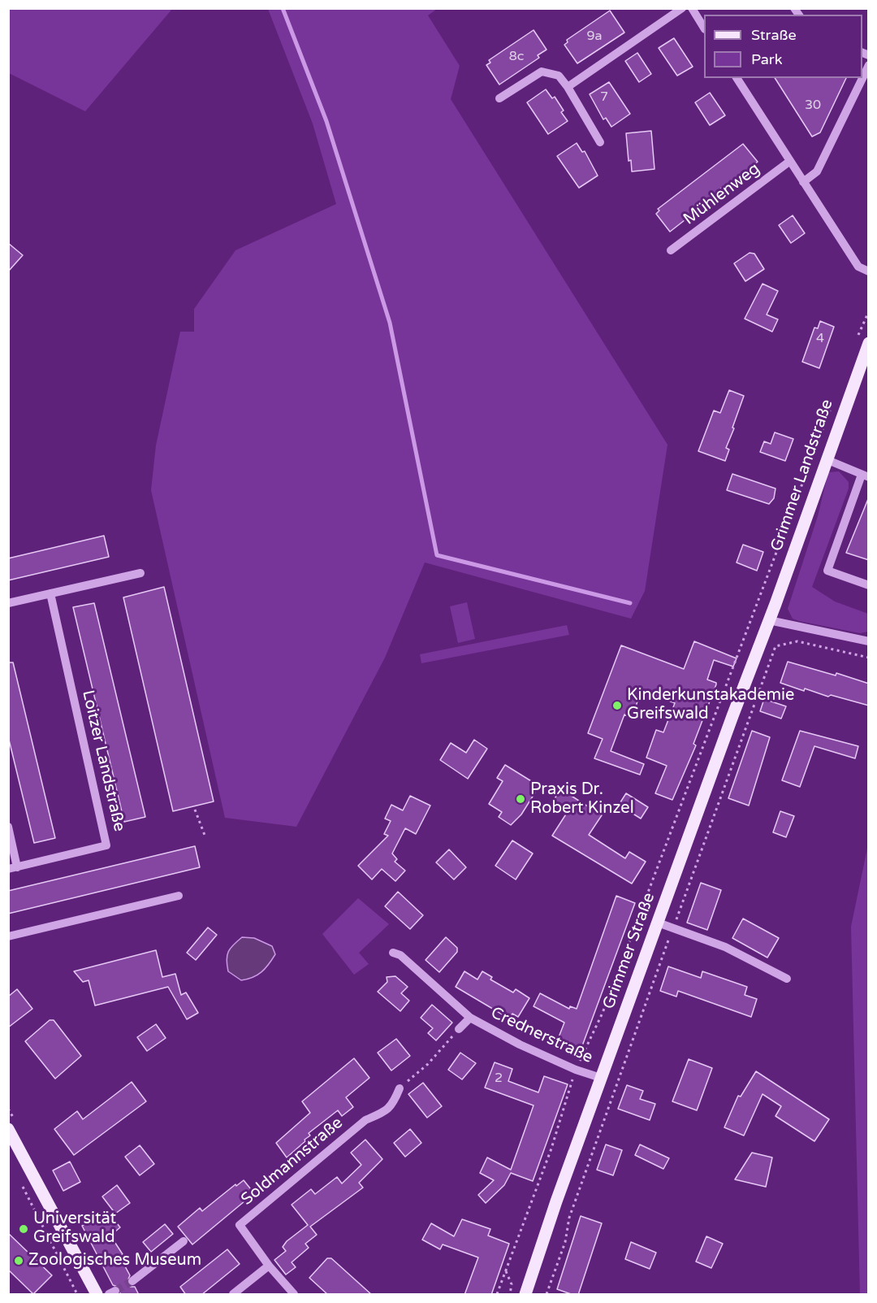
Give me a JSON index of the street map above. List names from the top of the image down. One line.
{"streets":{"main road":["Grimmer Landstraße","Grimmer Straße"],"street":["Mühlenweg","Loitzer Landstraße","Crednerstraße","Soldmannstraße"]},"crossings":[["Grimmer Landstraße","Grimmer Straße"],["Grimmer Straße","Crednerstraße"]],"places":["Kinderkunstakademie Greifswald","Praxis Dr. Robert Kinzel","Universität Greifswald","Zoologisches Museum"],"house_numbers":["9a","8c","7","30","4","2"],"legend":["Straße","Park"]}
